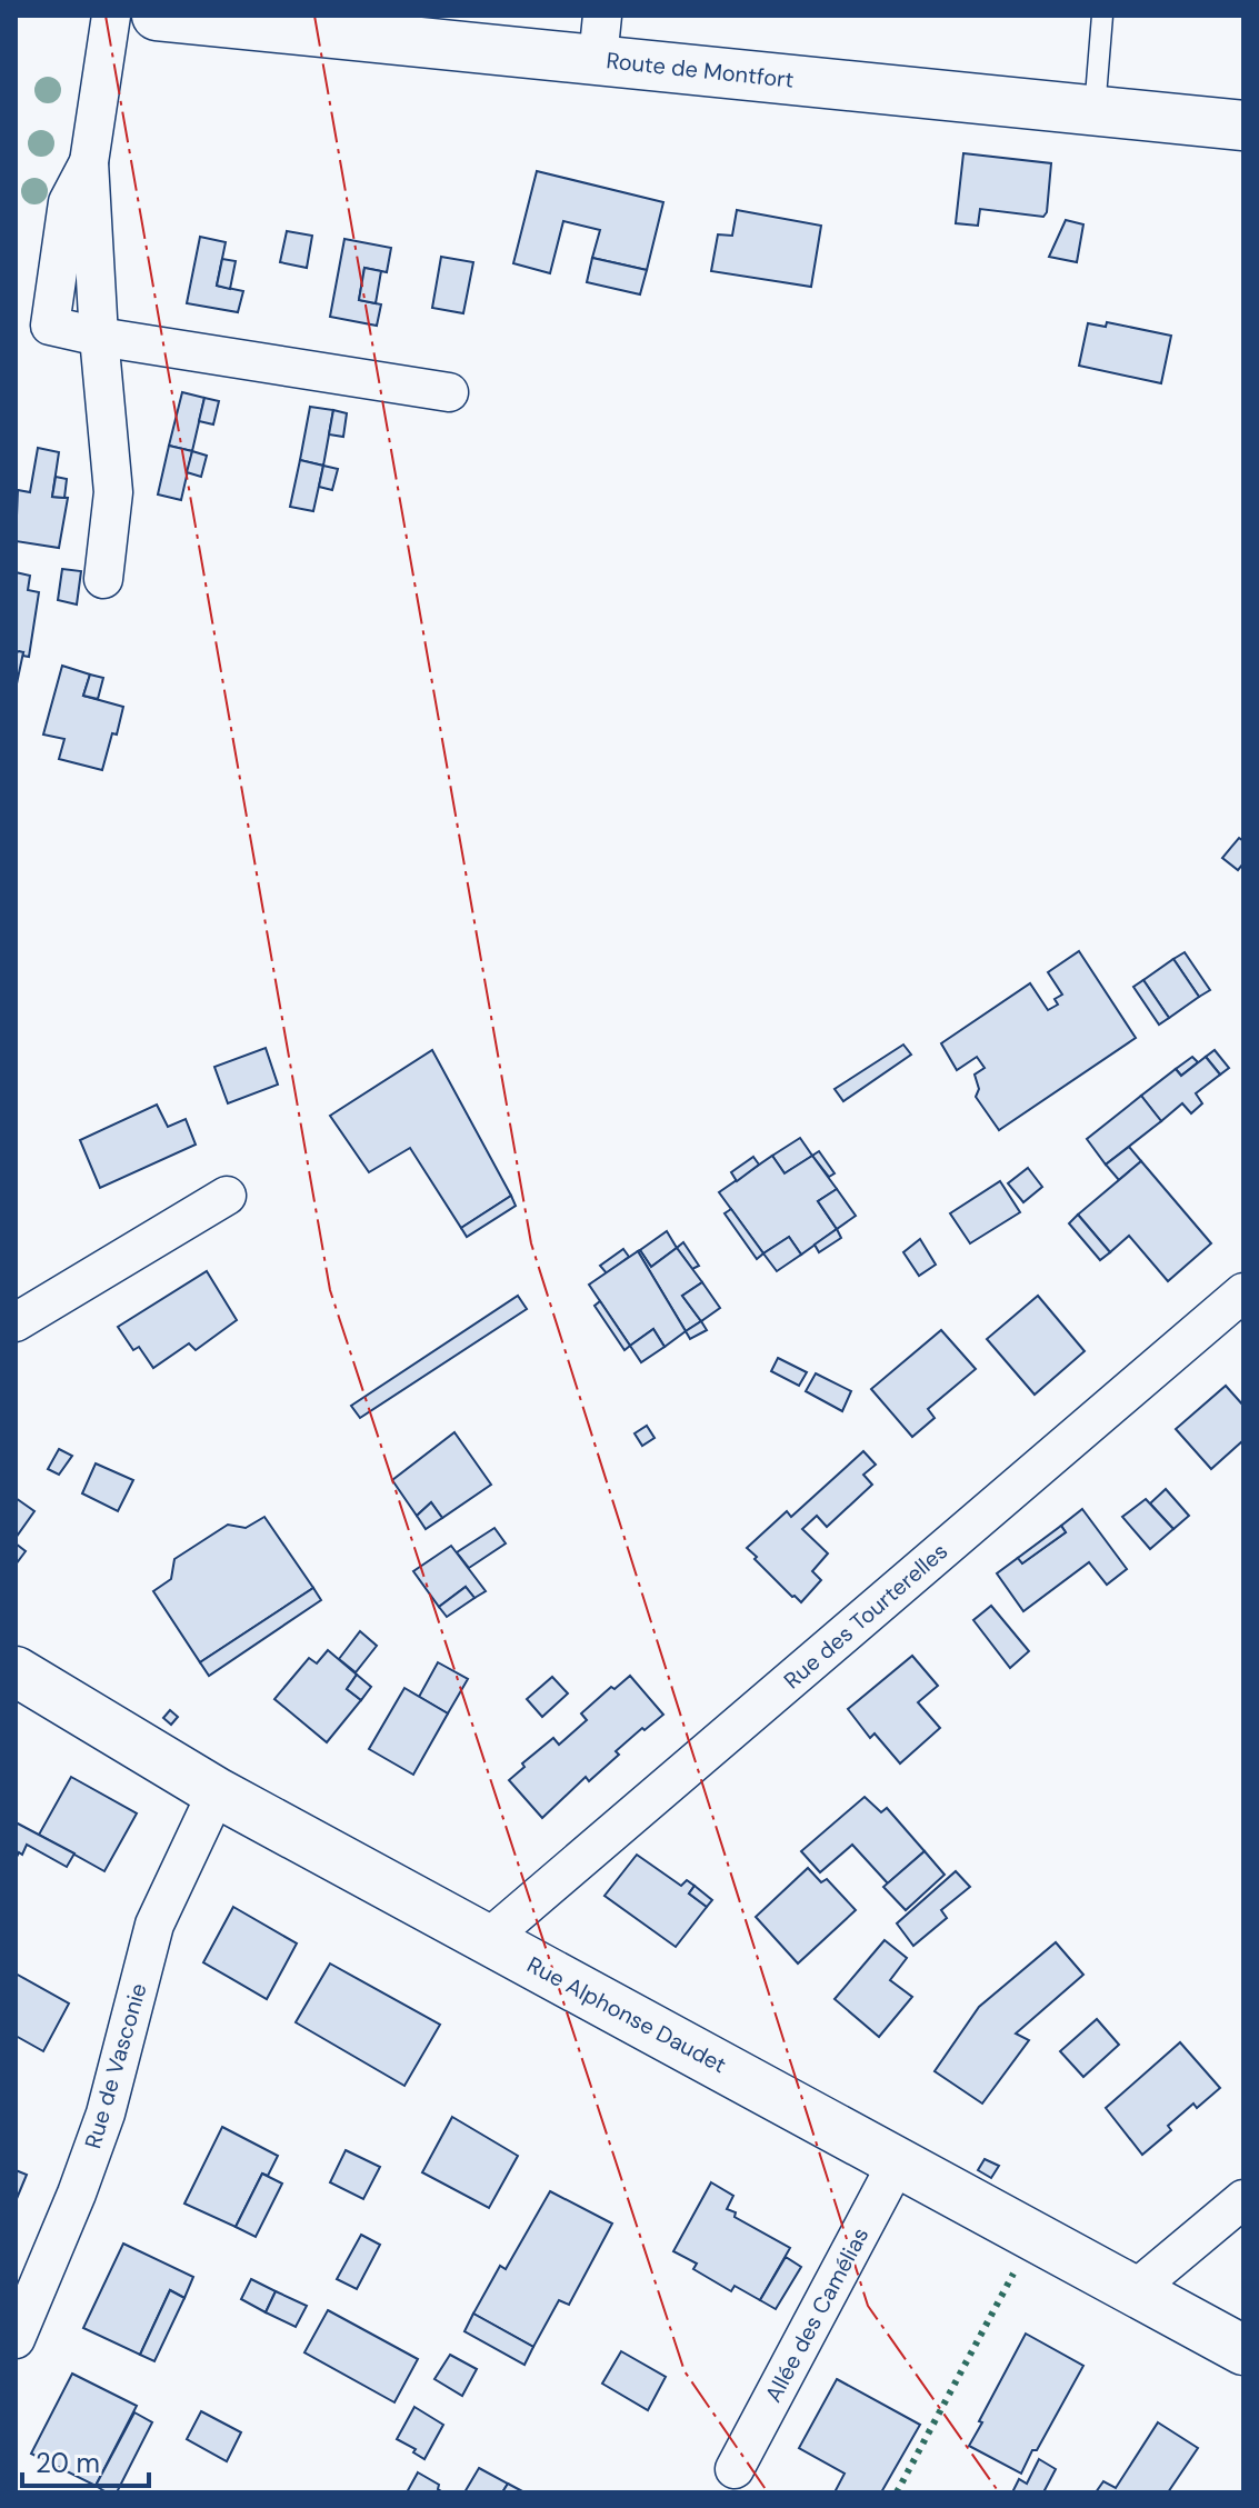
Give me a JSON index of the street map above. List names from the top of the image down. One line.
{"streets":{"street":["Route de Montfort","Rue des Tourterelles","Rue Alphonse Daudet","Rue de Vasconie","Allée des Camélias"]},"crossings":[["Rue des Tourterelles","Rue Alphonse Daudet"],["Rue Alphonse Daudet","Rue de Vasconie"],["Rue Alphonse Daudet","Allée des Camélias"]],"scale_bar":"20 m"}
